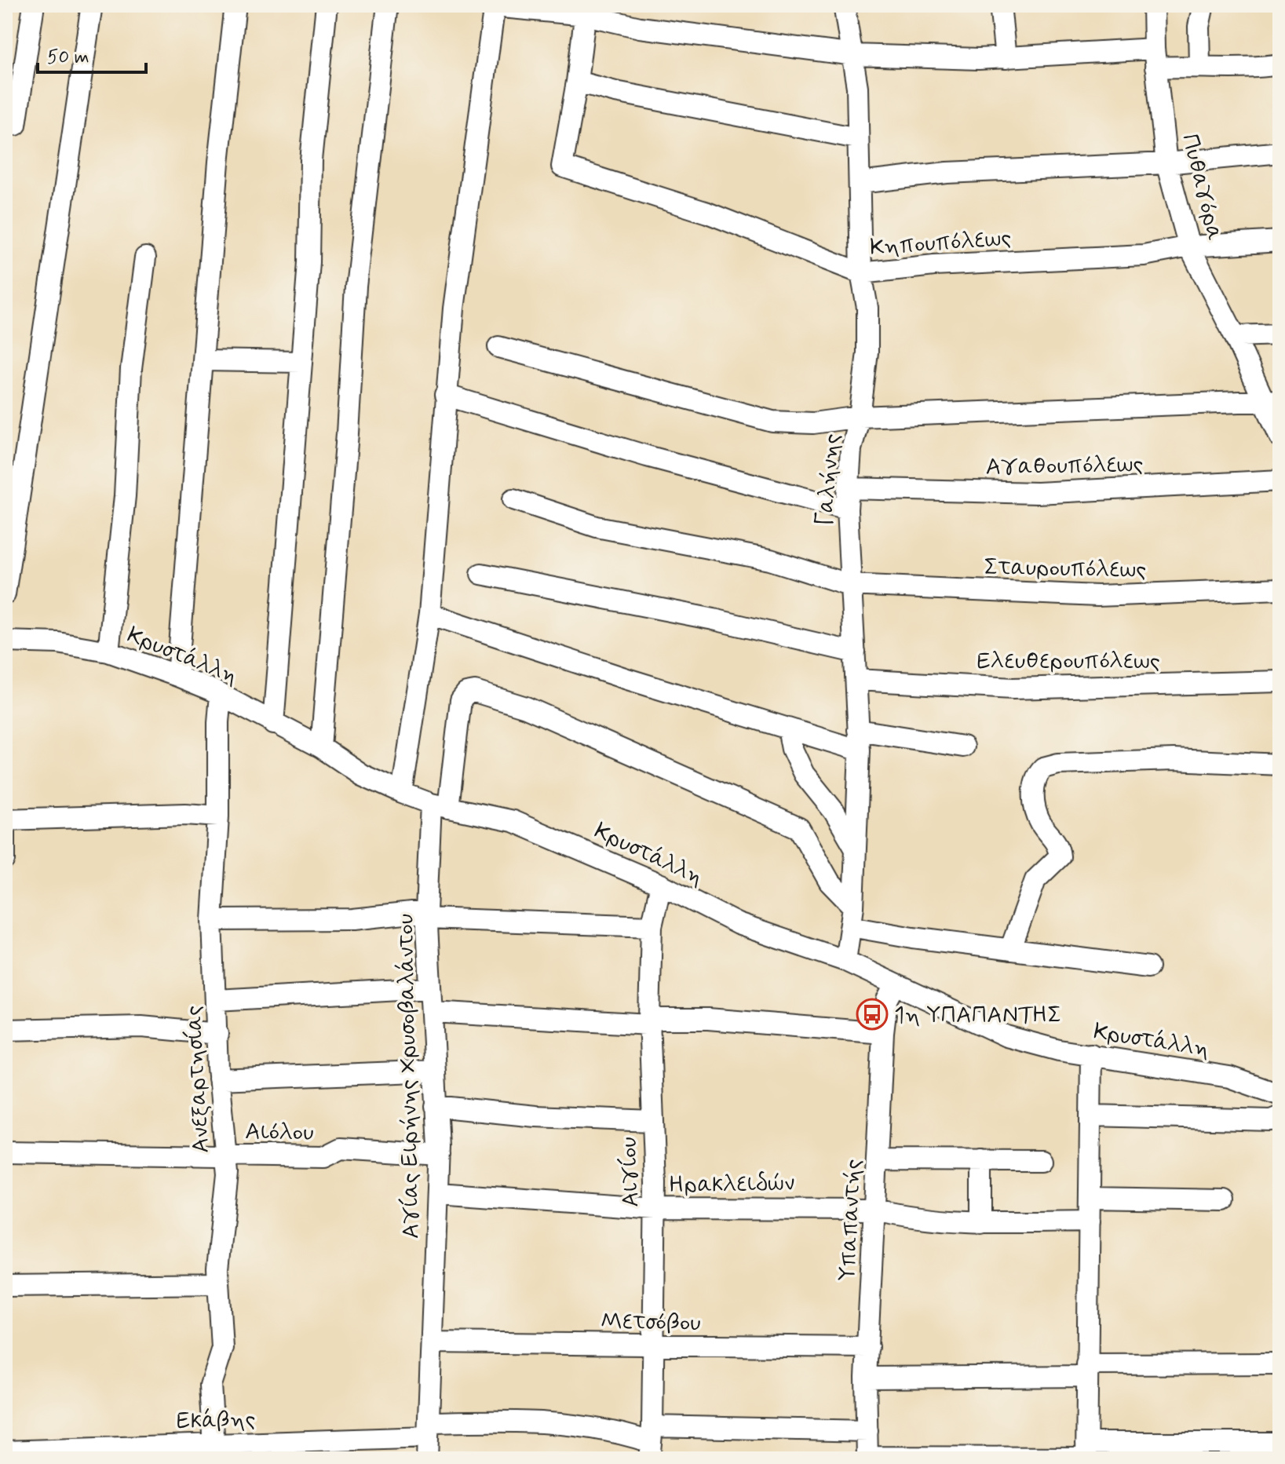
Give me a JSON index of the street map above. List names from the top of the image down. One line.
{"streets":{"street":["Πυθαγόρα","Κηπουπόλεως","Αγαθουπόλεως","Γαλήνης","Σταυρουπόλεως","Κρυστάλλη","Ελευθερουπόλεως","Αγίας Ειρήνης Χρυσοβαλάντου","Ανεξαρτησίας","Αιόλου","Αιγίου","Ηρακλειδών","Υπαπαντής","Μετσόβου","Εκάβης"]},"crossings":[["Πυθαγόρα","Κηπουπόλεως"],["Κηπουπόλεως","Γαλήνης"],["Αγαθουπόλεως","Γαλήνης"],["Γαλήνης","Σταυρουπόλεως"],["Γαλήνης","Κρυστάλλη"],["Γαλήνης","Ελευθερουπόλεως"],["Γαλήνης","Αγίας Ειρήνης Χρυσοβαλάντου"],["Κρυστάλλη","Αγίας Ειρήνης Χρυσοβαλάντου"],["Κρυστάλλη","Ανεξαρτησίας"],["Κρυστάλλη","Αιγίου"],["Κρυστάλλη","Υπαπαντής"],["Αγίας Ειρήνης Χρυσοβαλάντου","Αιόλου"],["Αγίας Ειρήνης Χρυσοβαλάντου","Ηρακλειδών"],["Αγίας Ειρήνης Χρυσοβαλάντου","Μετσόβου"],["Αγίας Ειρήνης Χρυσοβαλάντου","Εκάβης"],["Ανεξαρτησίας","Αιόλου"],["Ανεξαρτησίας","Εκάβης"],["Αιγίου","Ηρακλειδών"],["Αιγίου","Μετσόβου"],["Αιγίου","Εκάβης"],["Ηρακλειδών","Υπαπαντής"],["Υπαπαντής","Μετσόβου"],["Υπαπαντής","Εκάβης"]],"places":{"bus stop":["1η ΥΠΑΠΑΝΤΗΣ"]},"scale_bar":"50 m"}
